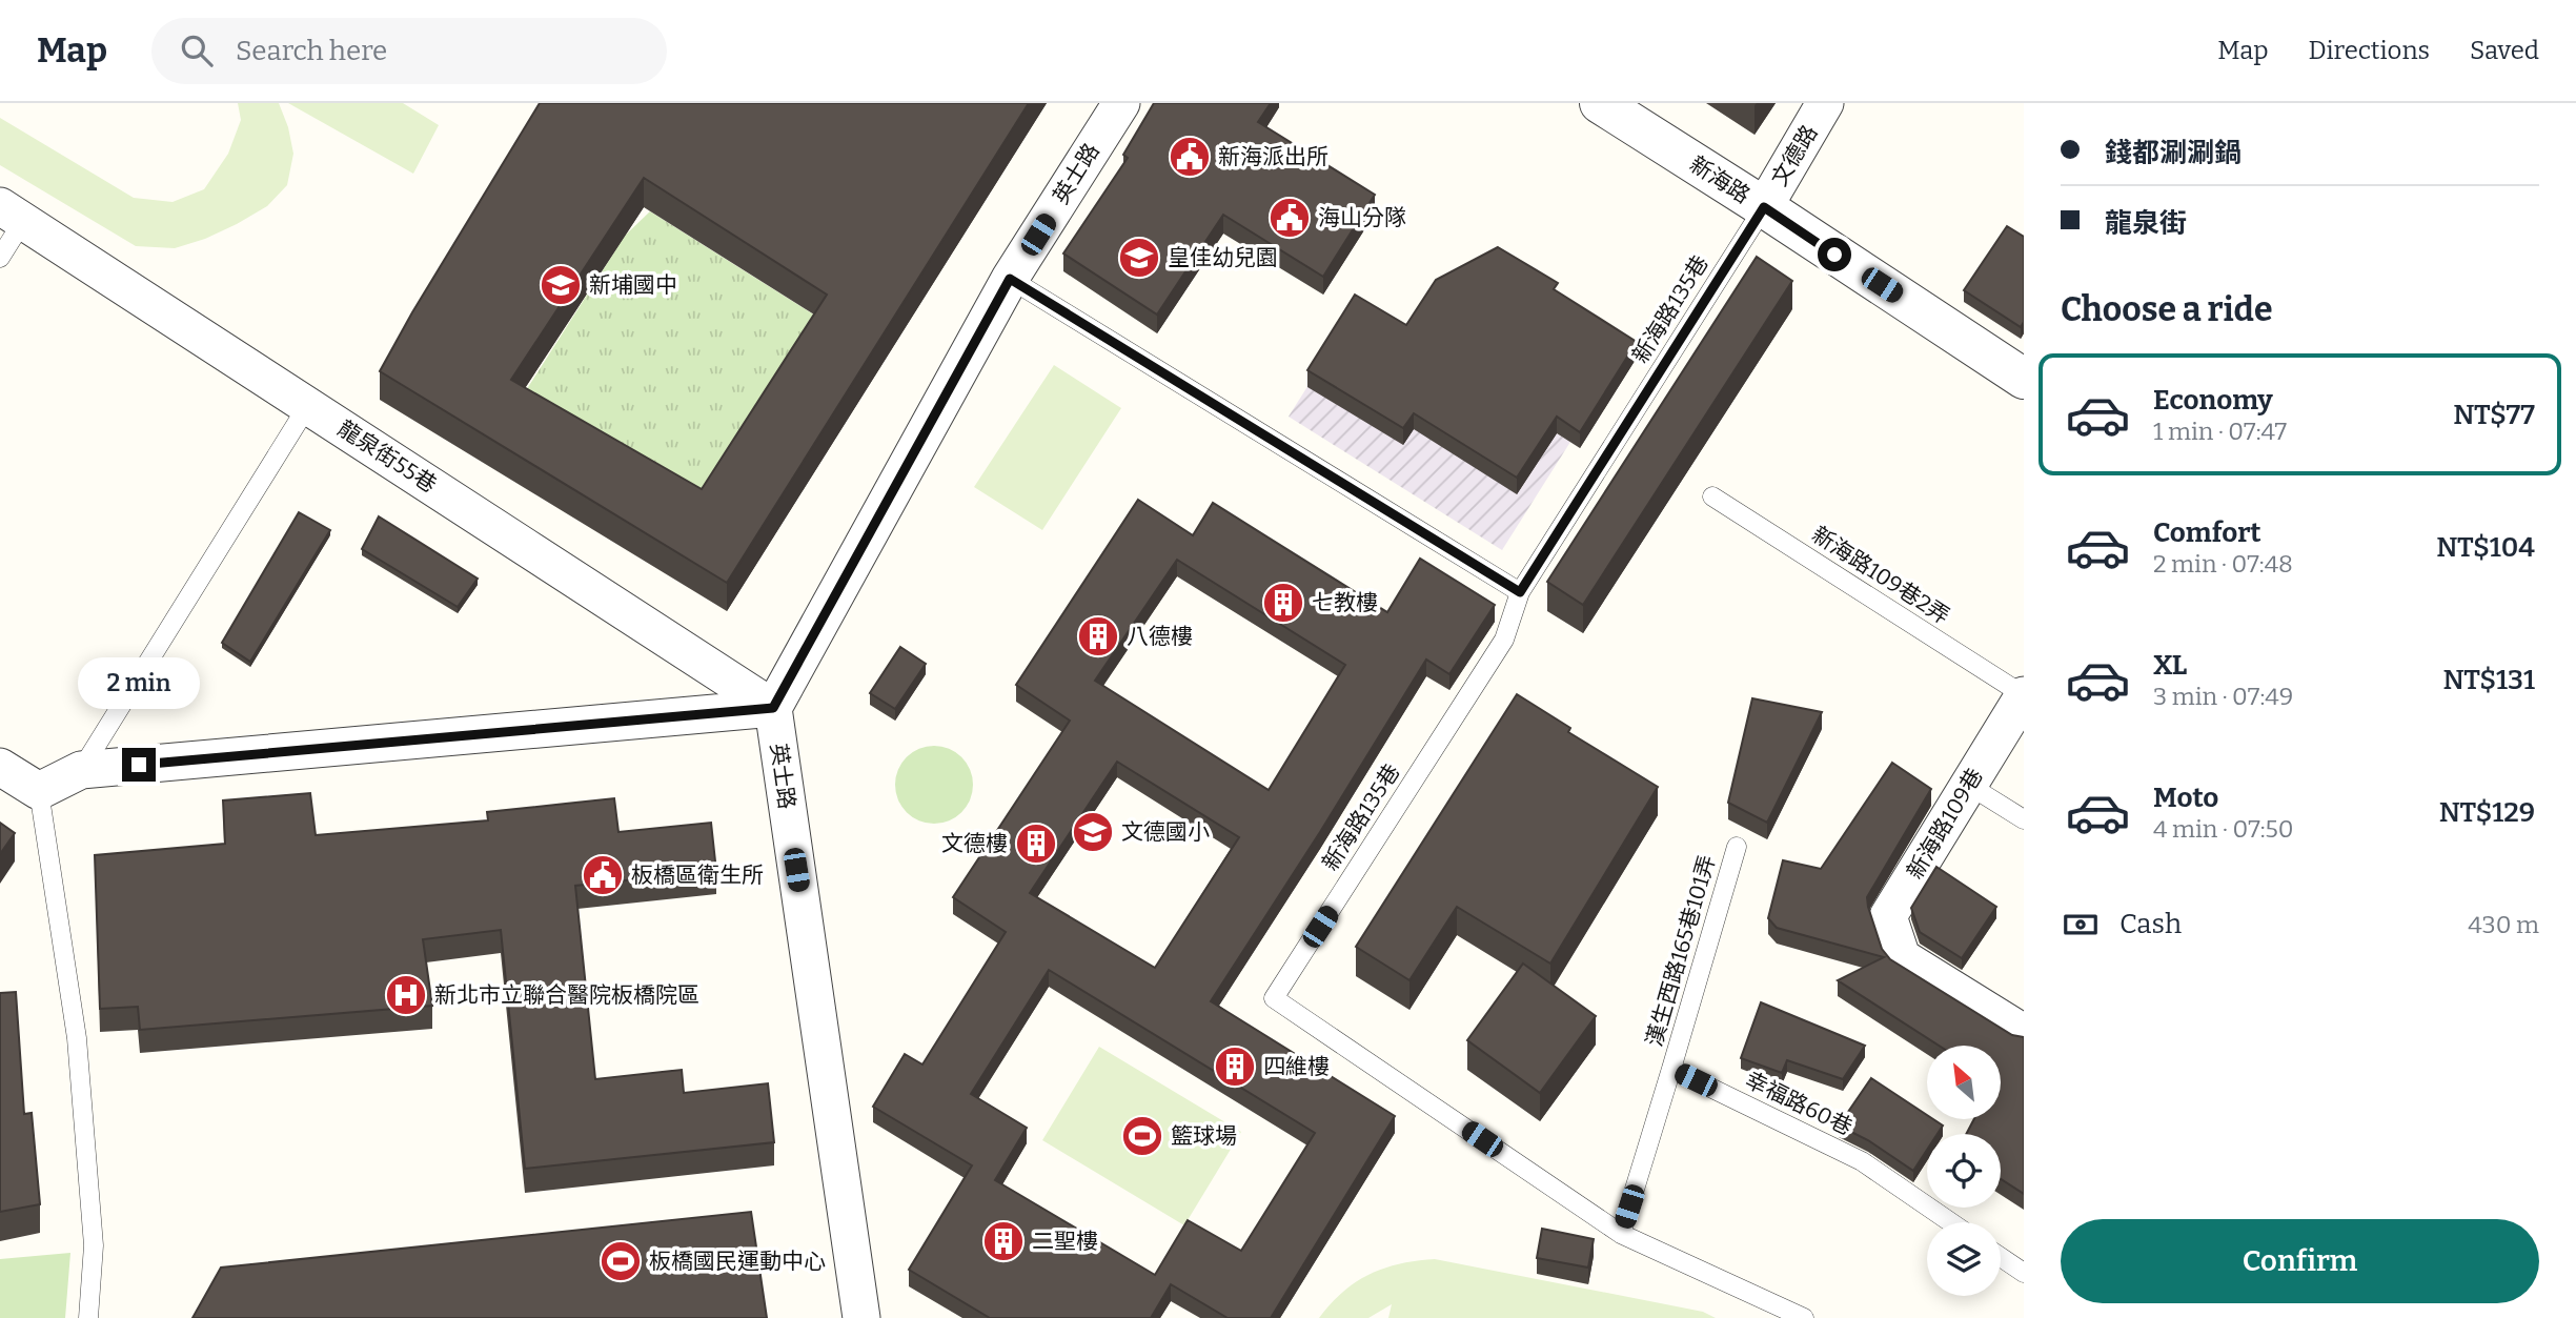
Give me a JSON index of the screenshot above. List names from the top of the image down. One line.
{"streets":{"street":["文德路","英士路","新海路","龍泉街55巷","新海路109巷"],"lane":["新海路135巷","新海路109巷2弄","漢生西路165巷101弄","幸福路60巷"]},"crossings":[["文德路","新海路"],["文德路","新海路135巷"],["英士路","龍泉街55巷"],["新海路","新海路135巷"],["新海路109巷2弄","新海路109巷"],["漢生西路165巷101弄","幸福路60巷"]],"places":{"public building":["新海派出所","海山分隊","板橋區衛生所"],"school or university":["皇佳幼兒園","新埔國中","文德國小"],"building":["七教樓","八德樓","文德樓","四維樓","二聖樓"],"hospital":["新北市立聯合醫院板橋院區"],"sports":["籃球場","板橋國民運動中心"]},"north":"top left","page":{"header":"Map","search":"Search here","nav":["Map","Directions","Saved"],"banner":["錢都涮涮鍋","龍泉街"],"heading":"Choose a ride","list":[{"name":"Economy","note":"1 min · 07:47","value":"NT$77"},{"name":"Comfort","note":"2 min · 07:48","value":"NT$104"},{"name":"XL","note":"3 min · 07:49","value":"NT$131"},{"name":"Moto","note":"4 min · 07:50","value":"NT$129"}],"bubble":"2 min","pay":["Cash","430 m"],"buttons":"Confirm"}}
